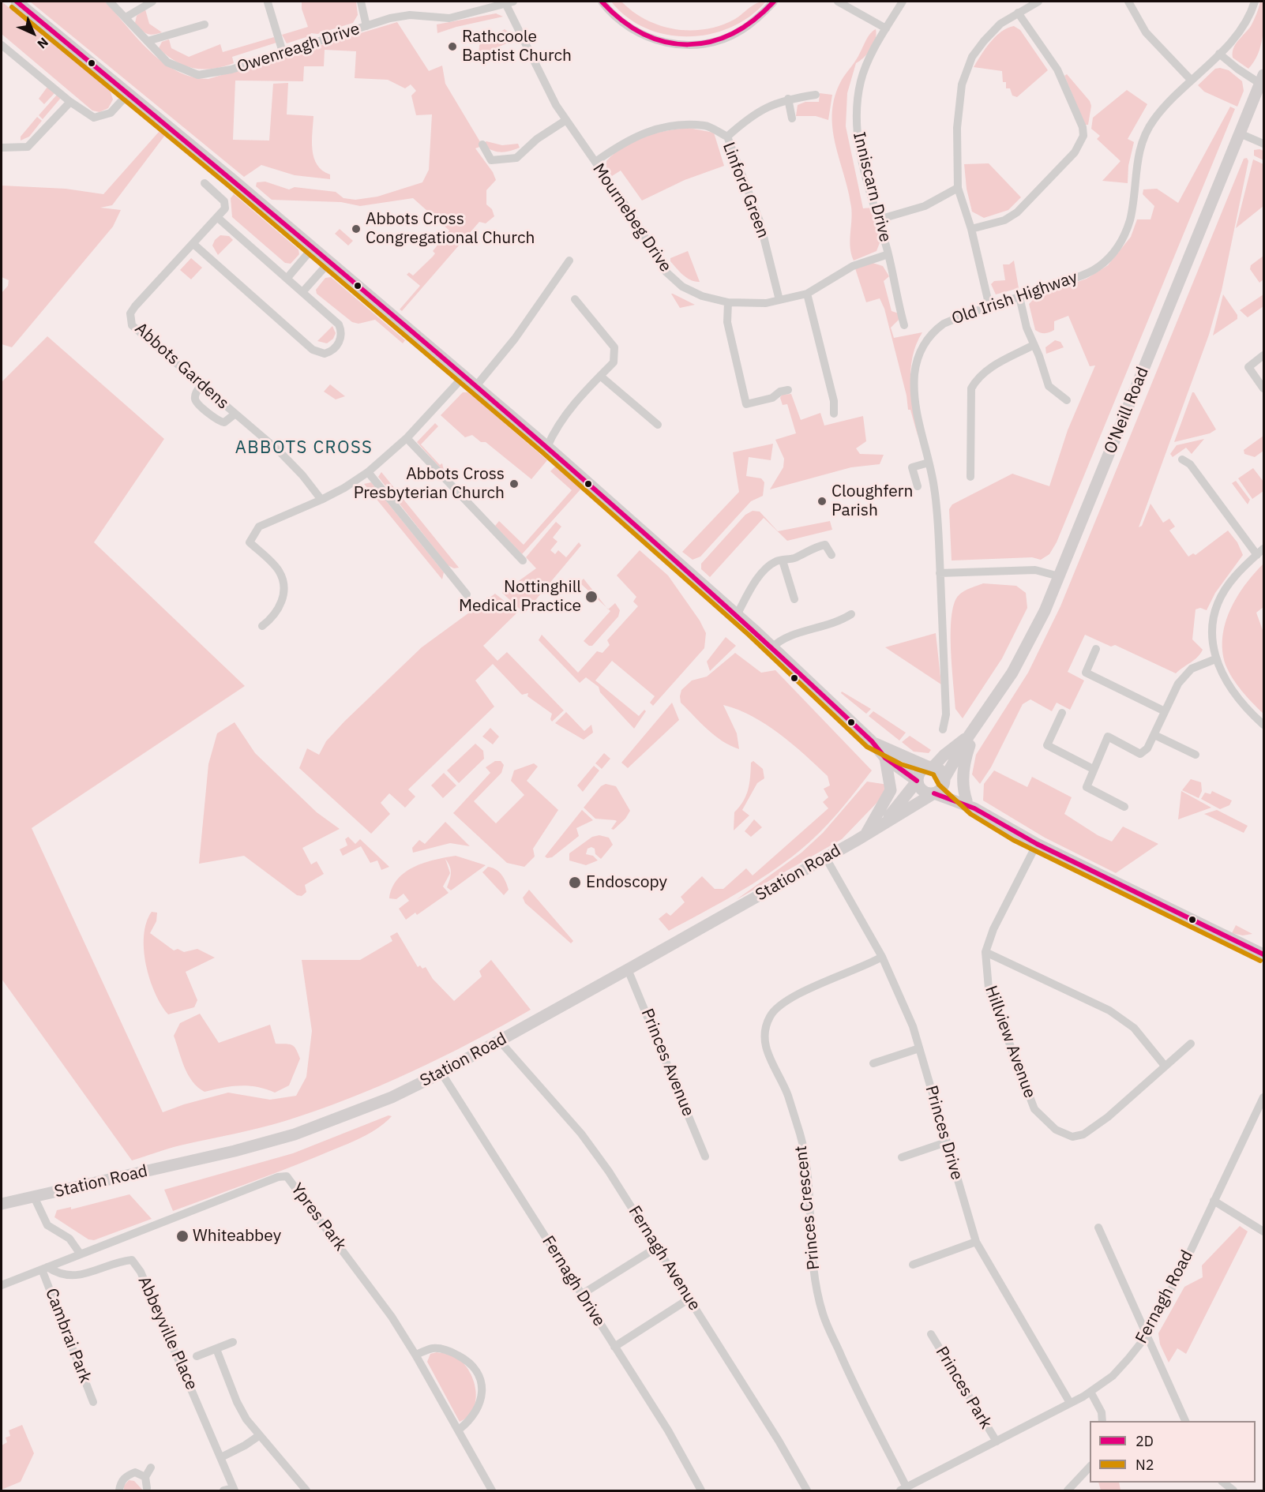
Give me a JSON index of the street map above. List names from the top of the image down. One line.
{"streets":{"main road":["O'Neill Road","Station Road"],"street":["Owenreagh Drive","Inniscarn Drive","Linford Green","Mournebeg Drive","Old Irish Highway","Abbots Gardens","Hillview Avenue","Princes Avenue","Princes Drive","Princes Crescent","Ypres Park","Fernagh Avenue","Fernagh Drive","Fernagh Road","Abbeyville Place","Cambrai Park","Princes Park"]},"crossings":[["Owenreagh Drive","Mournebeg Drive"],["Inniscarn Drive","Mournebeg Drive"],["Linford Green","Mournebeg Drive"],["O'Neill Road","Station Road"],["Station Road","Princes Avenue"],["Station Road","Princes Drive"],["Station Road","Fernagh Avenue"],["Station Road","Fernagh Drive"],["Princes Drive","Princes Crescent"],["Princes Drive","Fernagh Road"],["Princes Crescent","Fernagh Road"],["Fernagh Road","Princes Park"],["Abbeyville Place","Cambrai Park"]],"districts":["ABBOTS CROSS"],"places":["Rathcoole Baptist Church","Abbots Cross Congregational Church","Abbots Cross Presbyterian Church","Cloughfern Parish","Nottinghill Medical Practice","Endoscopy","Whiteabbey"],"lines":["transit line 2D","transit line N2"],"legend":["2D","N2"],"north":"bottom right"}
